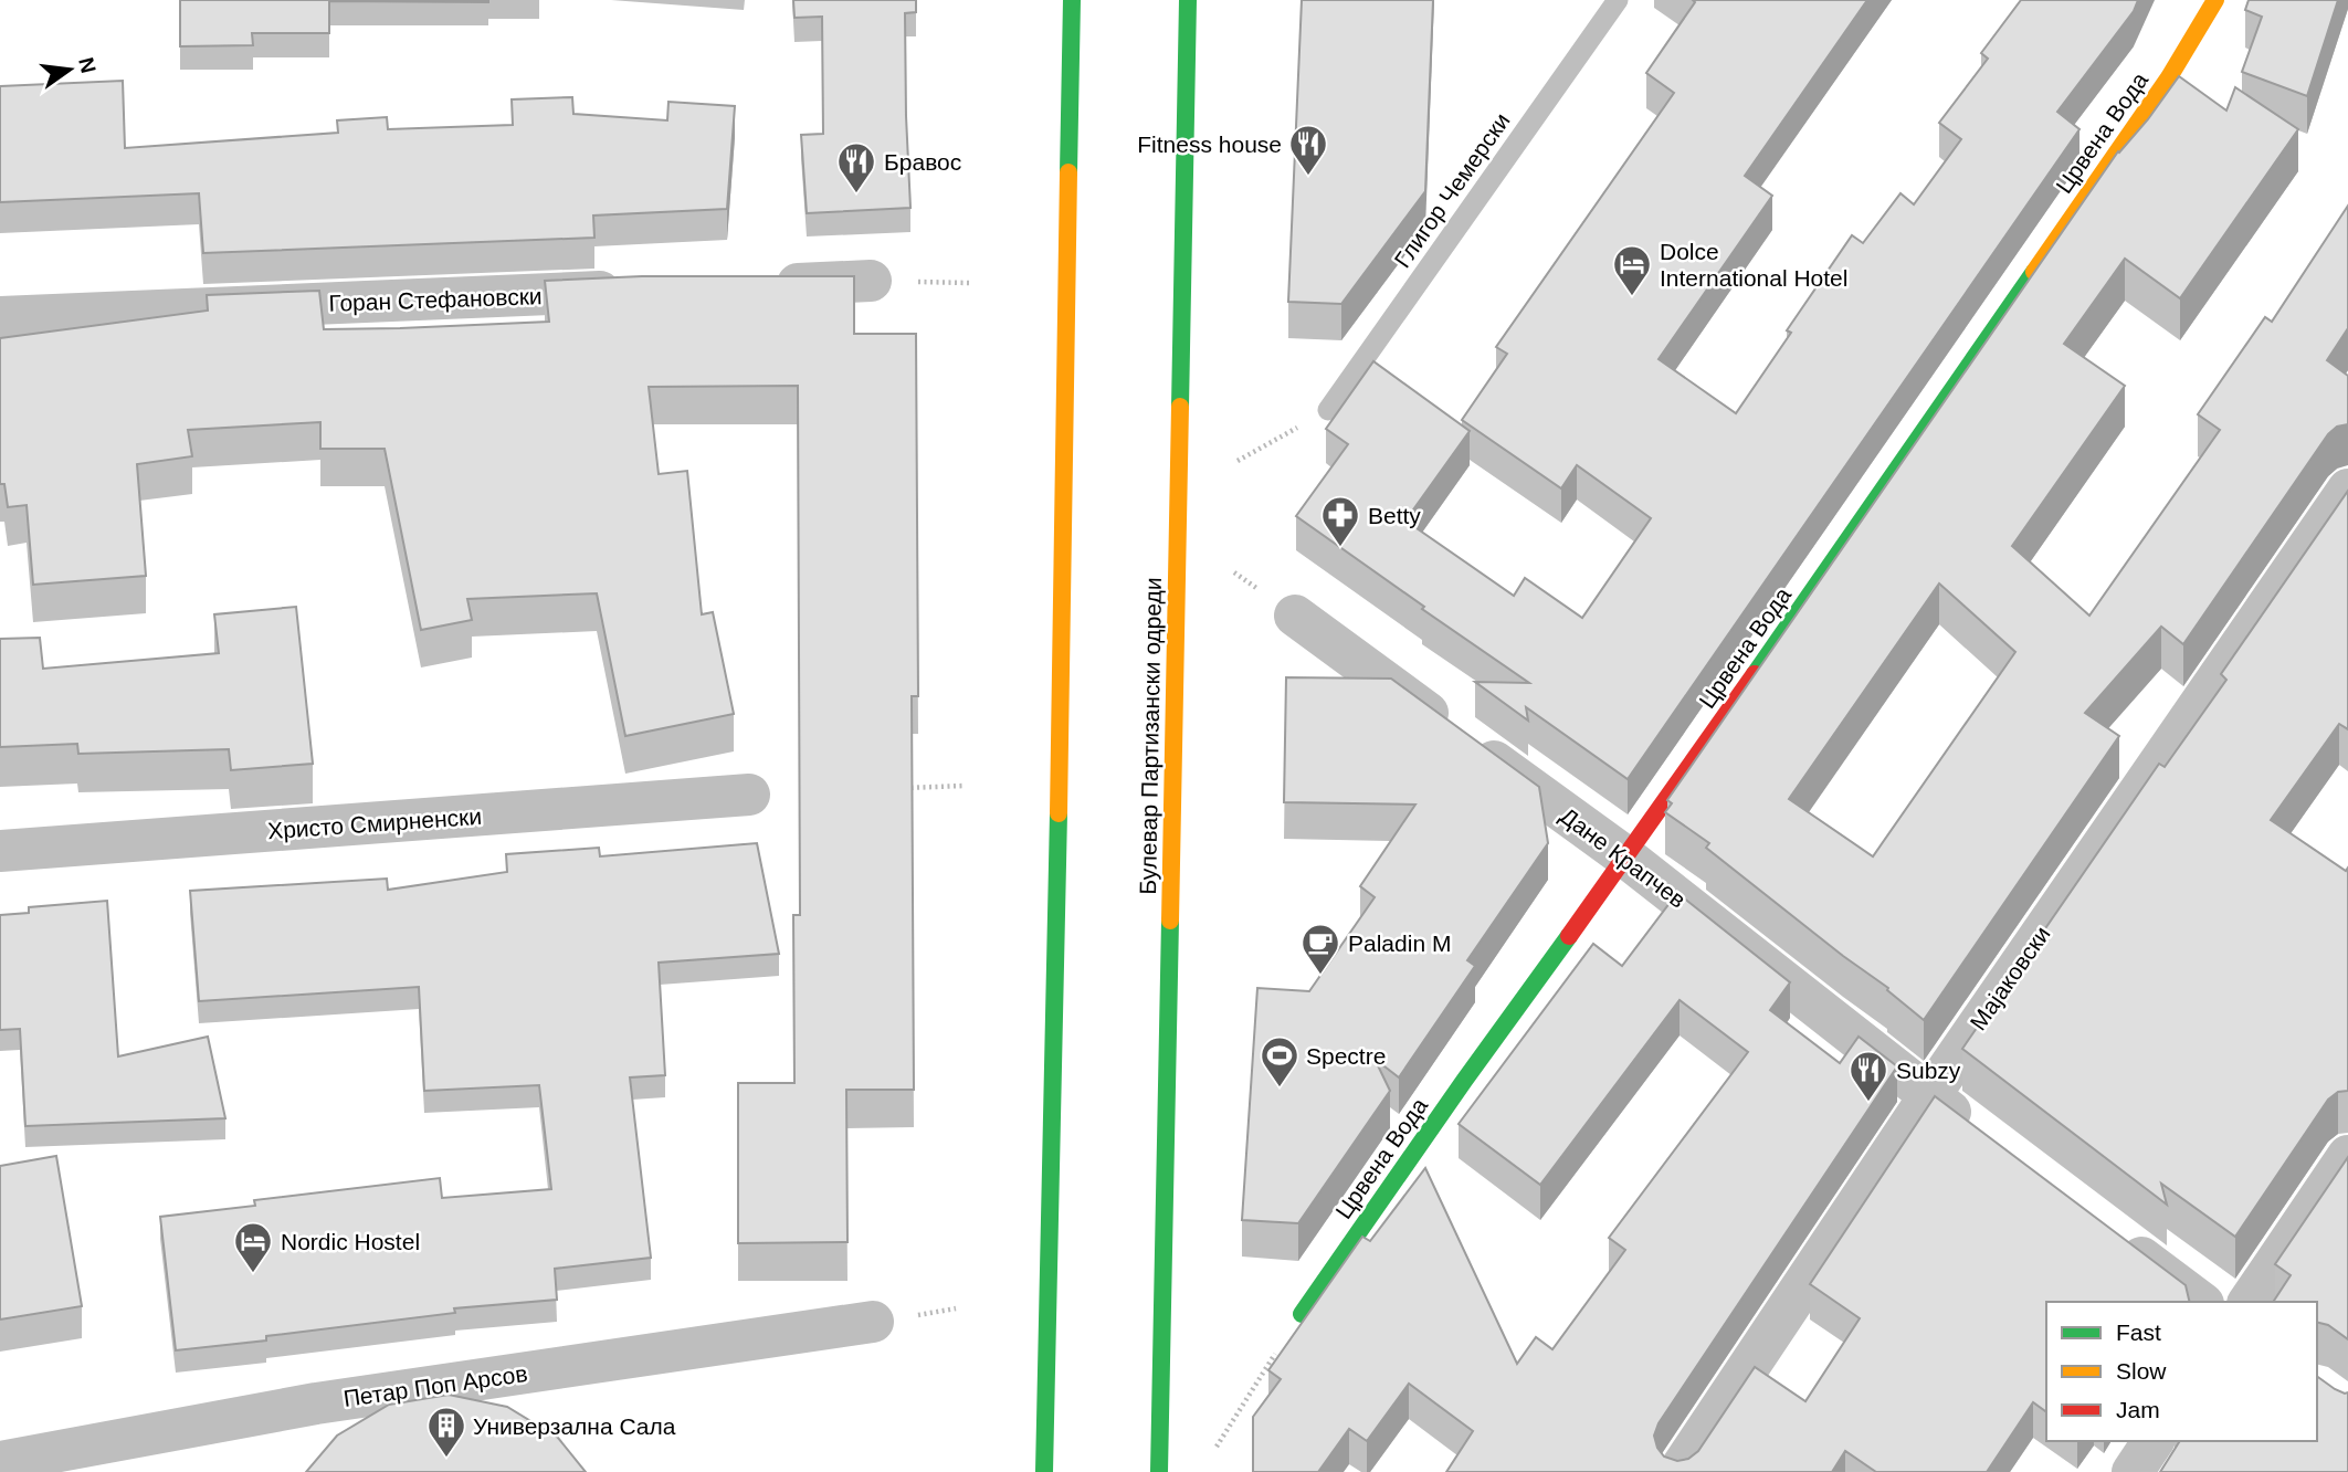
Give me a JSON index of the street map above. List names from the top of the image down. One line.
{"streets":{"street":["Црвена Вода","Горан Стефановски","Булевар Партизански одреди","Христо Смирненски","Дане Крапчев","Мајаковски","Петар Поп Арсов"],"lane":["Глигор Чемерски"]},"crossings":[["Црвена Вода","Дане Крапчев"],["Дане Крапчев","Мајаковски"]],"places":{"restaurant":["Fitness house","Бравос","Subzy"],"hotel":["Dolce International Hotel","Nordic Hostel"],"pharmacy":["Betty"],"cafe":["Paladin M"],"sports":["Spectre"],"building":["Универзална Сала"]},"legend":["Fast","Slow","Jam"],"north":"right"}
